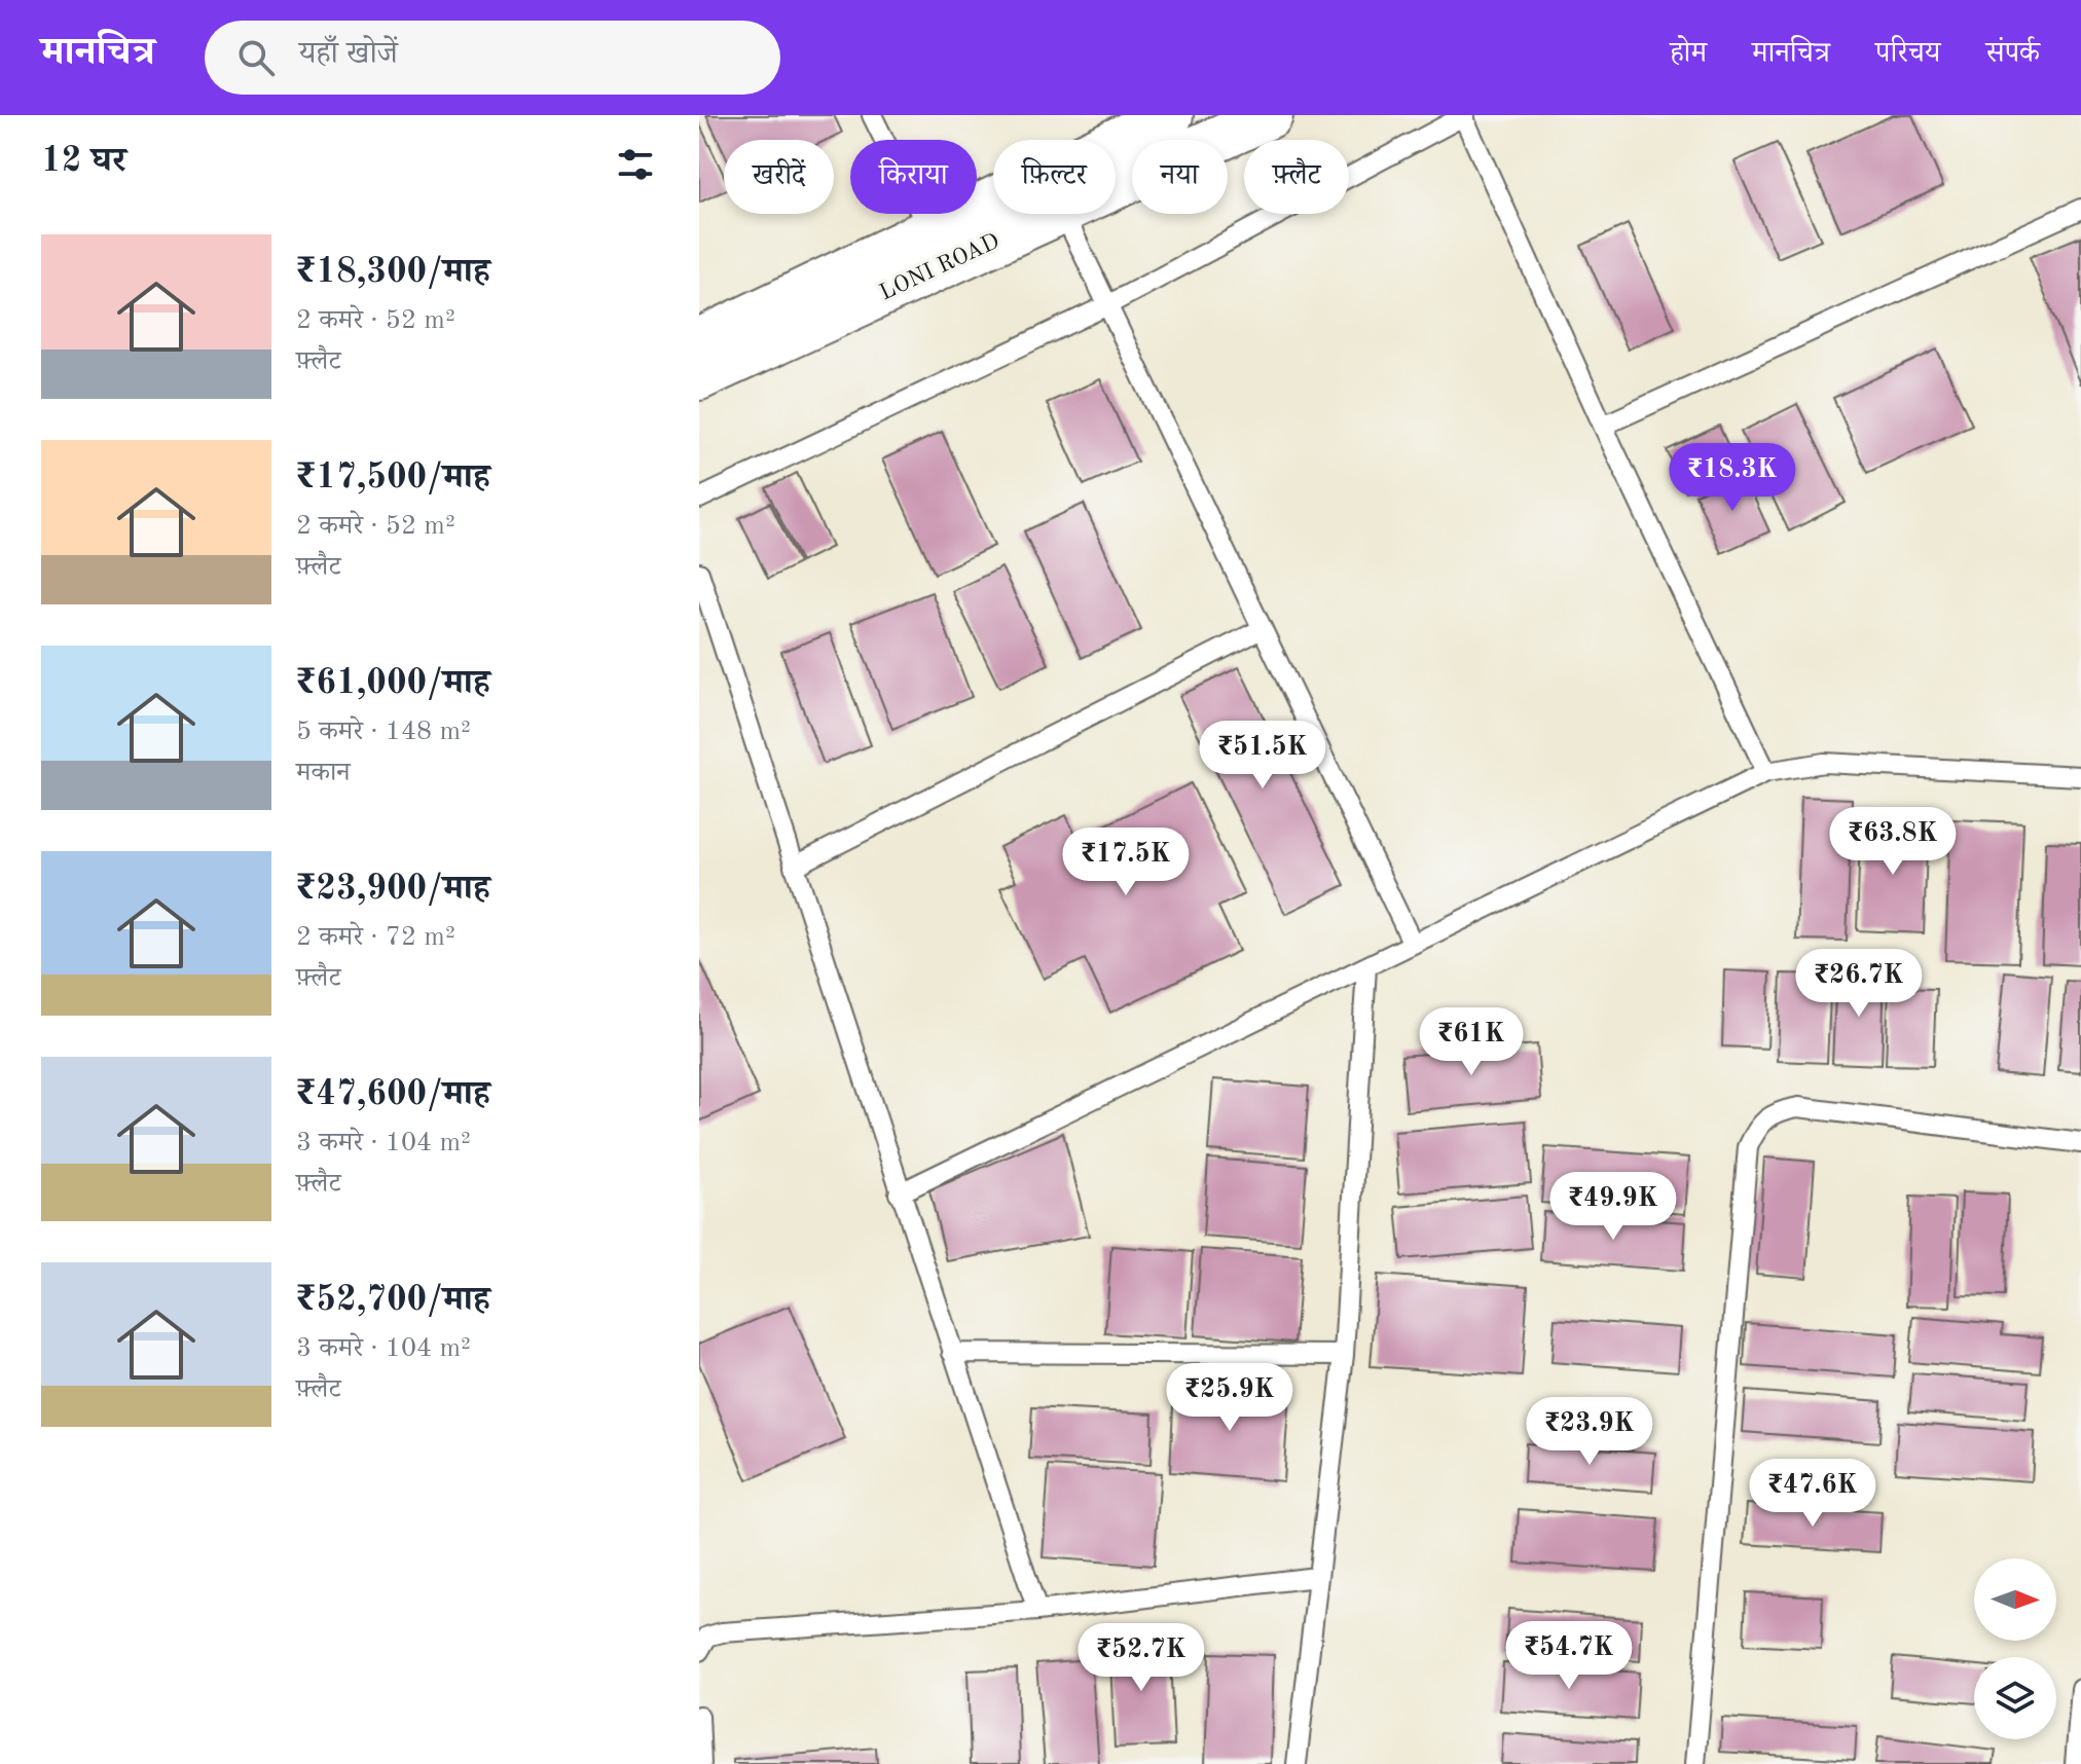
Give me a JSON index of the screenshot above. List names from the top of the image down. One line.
{"streets":{"street":["LONI ROAD"]},"north":"right","page":{"header":"मानचित्र","search":"यहाँ खोजें","nav":["होम","मानचित्र","परिचय","संपर्क"],"heading":"12 घर","chip":["खरीदें","किराया","फ़िल्टर","नया","फ़्लैट"],"list":[{"name":"₹18,300/माह","note":"2 कमरे · 52 m² · फ़्लैट"},{"name":"₹17,500/माह","note":"2 कमरे · 52 m² · फ़्लैट"},{"name":"₹61,000/माह","note":"5 कमरे · 148 m² · मकान"},{"name":"₹23,900/माह","note":"2 कमरे · 72 m² · फ़्लैट"},{"name":"₹47,600/माह","note":"3 कमरे · 104 m² · फ़्लैट"},{"name":"₹52,700/माह","note":"3 कमरे · 104 m² · फ़्लैट"}],"price":["₹18.3K","₹51.5K","₹63.8K","₹17.5K","₹26.7K","₹61K","₹49.9K","₹25.9K","₹23.9K","₹47.6K","₹54.7K","₹52.7K"]}}
